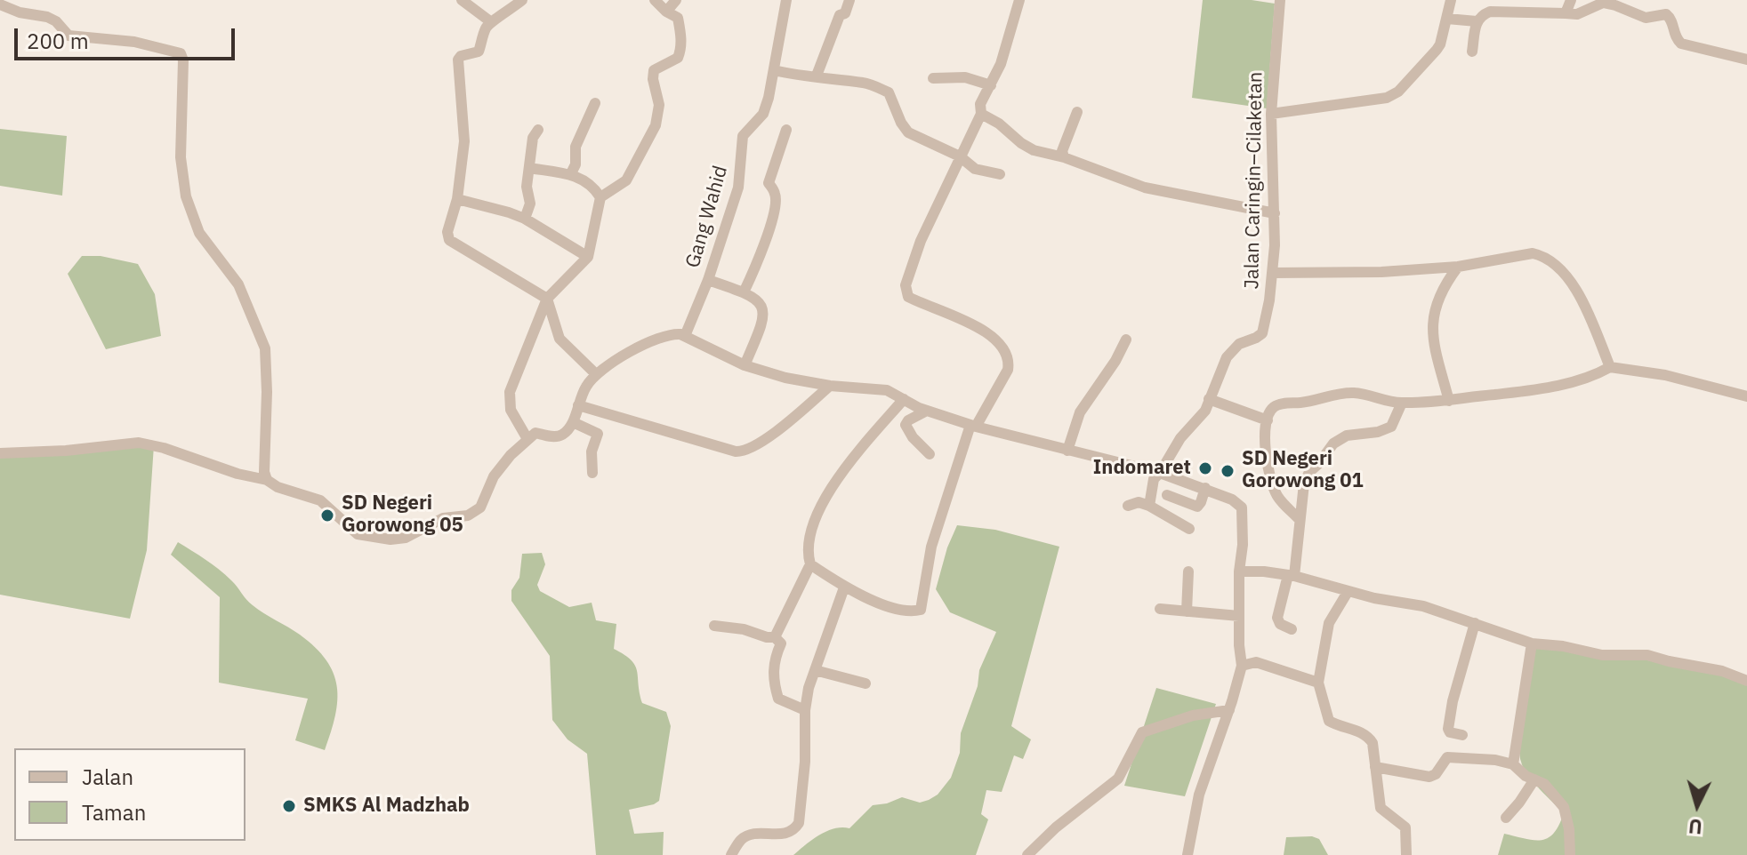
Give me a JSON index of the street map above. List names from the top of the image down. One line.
{"streets":{"street":["Jalan Caringin–Cilaketan","Gang Wahid"]},"places":["Indomaret","SD Negeri Gorowong 01","SD Negeri Gorowong 05","SMKS Al Madzhab"],"legend":["Jalan","Taman"],"scale_bar":"200 m","north":"bottom"}
